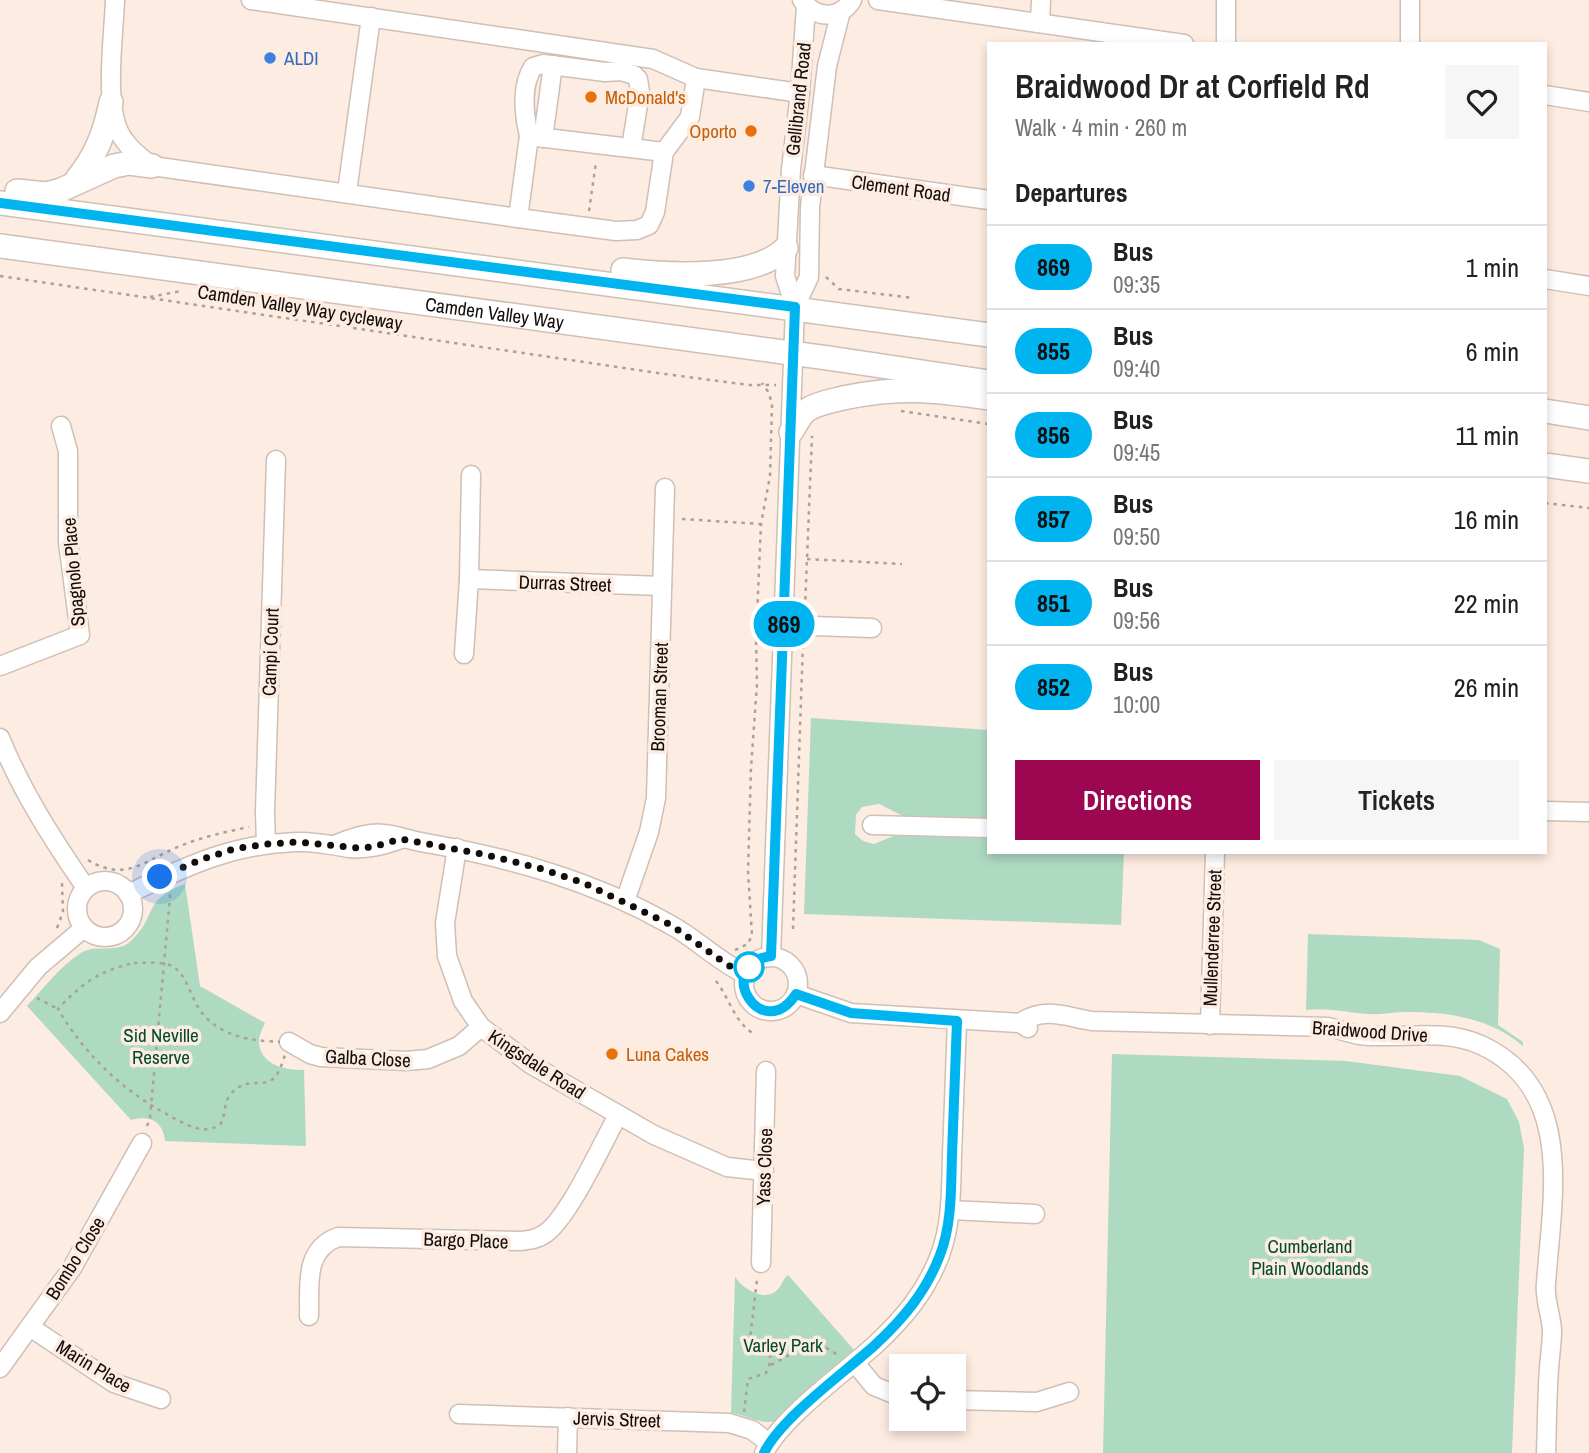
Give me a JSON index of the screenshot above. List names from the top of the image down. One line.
{"streets":{"main road":["Camden Valley Way"],"street":["Gellibrand Road","Clement Road","Spagnolo Place","Durras Street","Campi Court","Brooman Street","Mullenderree Street","Braidwood Drive","Galba Close","Kingsdale Road","Yass Close","Bargo Place","Bombo Close","Marin Place","Jervis Street"],"path":["Camden Valley Way cycleway"]},"crossings":[["Gellibrand Road","Clement Road"],["Durras Street","Brooman Street"],["Mullenderree Street","Braidwood Drive"],["Galba Close","Kingsdale Road"],["Kingsdale Road","Yass Close"],["Kingsdale Road","Bargo Place"],["Bombo Close","Marin Place"]],"parks":["Sid Neville Reserve","Cumberland Plain Woodlands","Varley Park"],"places":["ALDI","McDonald's","Oporto","7-Eleven","Luna Cakes"],"lines":["bus line 869"],"page":{"on_map":"869","heading":[["Braidwood Dr at Corfield Rd","Walk · 4 min · 260 m"],"Departures"],"list":[{"mark":"869","name":"Bus","note":"09:35","value":"1 min"},{"mark":"855","name":"Bus","note":"09:40","value":"6 min"},{"mark":"856","name":"Bus","note":"09:45","value":"11 min"},{"mark":"857","name":"Bus","note":"09:50","value":"16 min"},{"mark":"851","name":"Bus","note":"09:56","value":"22 min"},{"mark":"852","name":"Bus","note":"10:00","value":"26 min"}],"buttons":["Directions","Tickets"]}}
